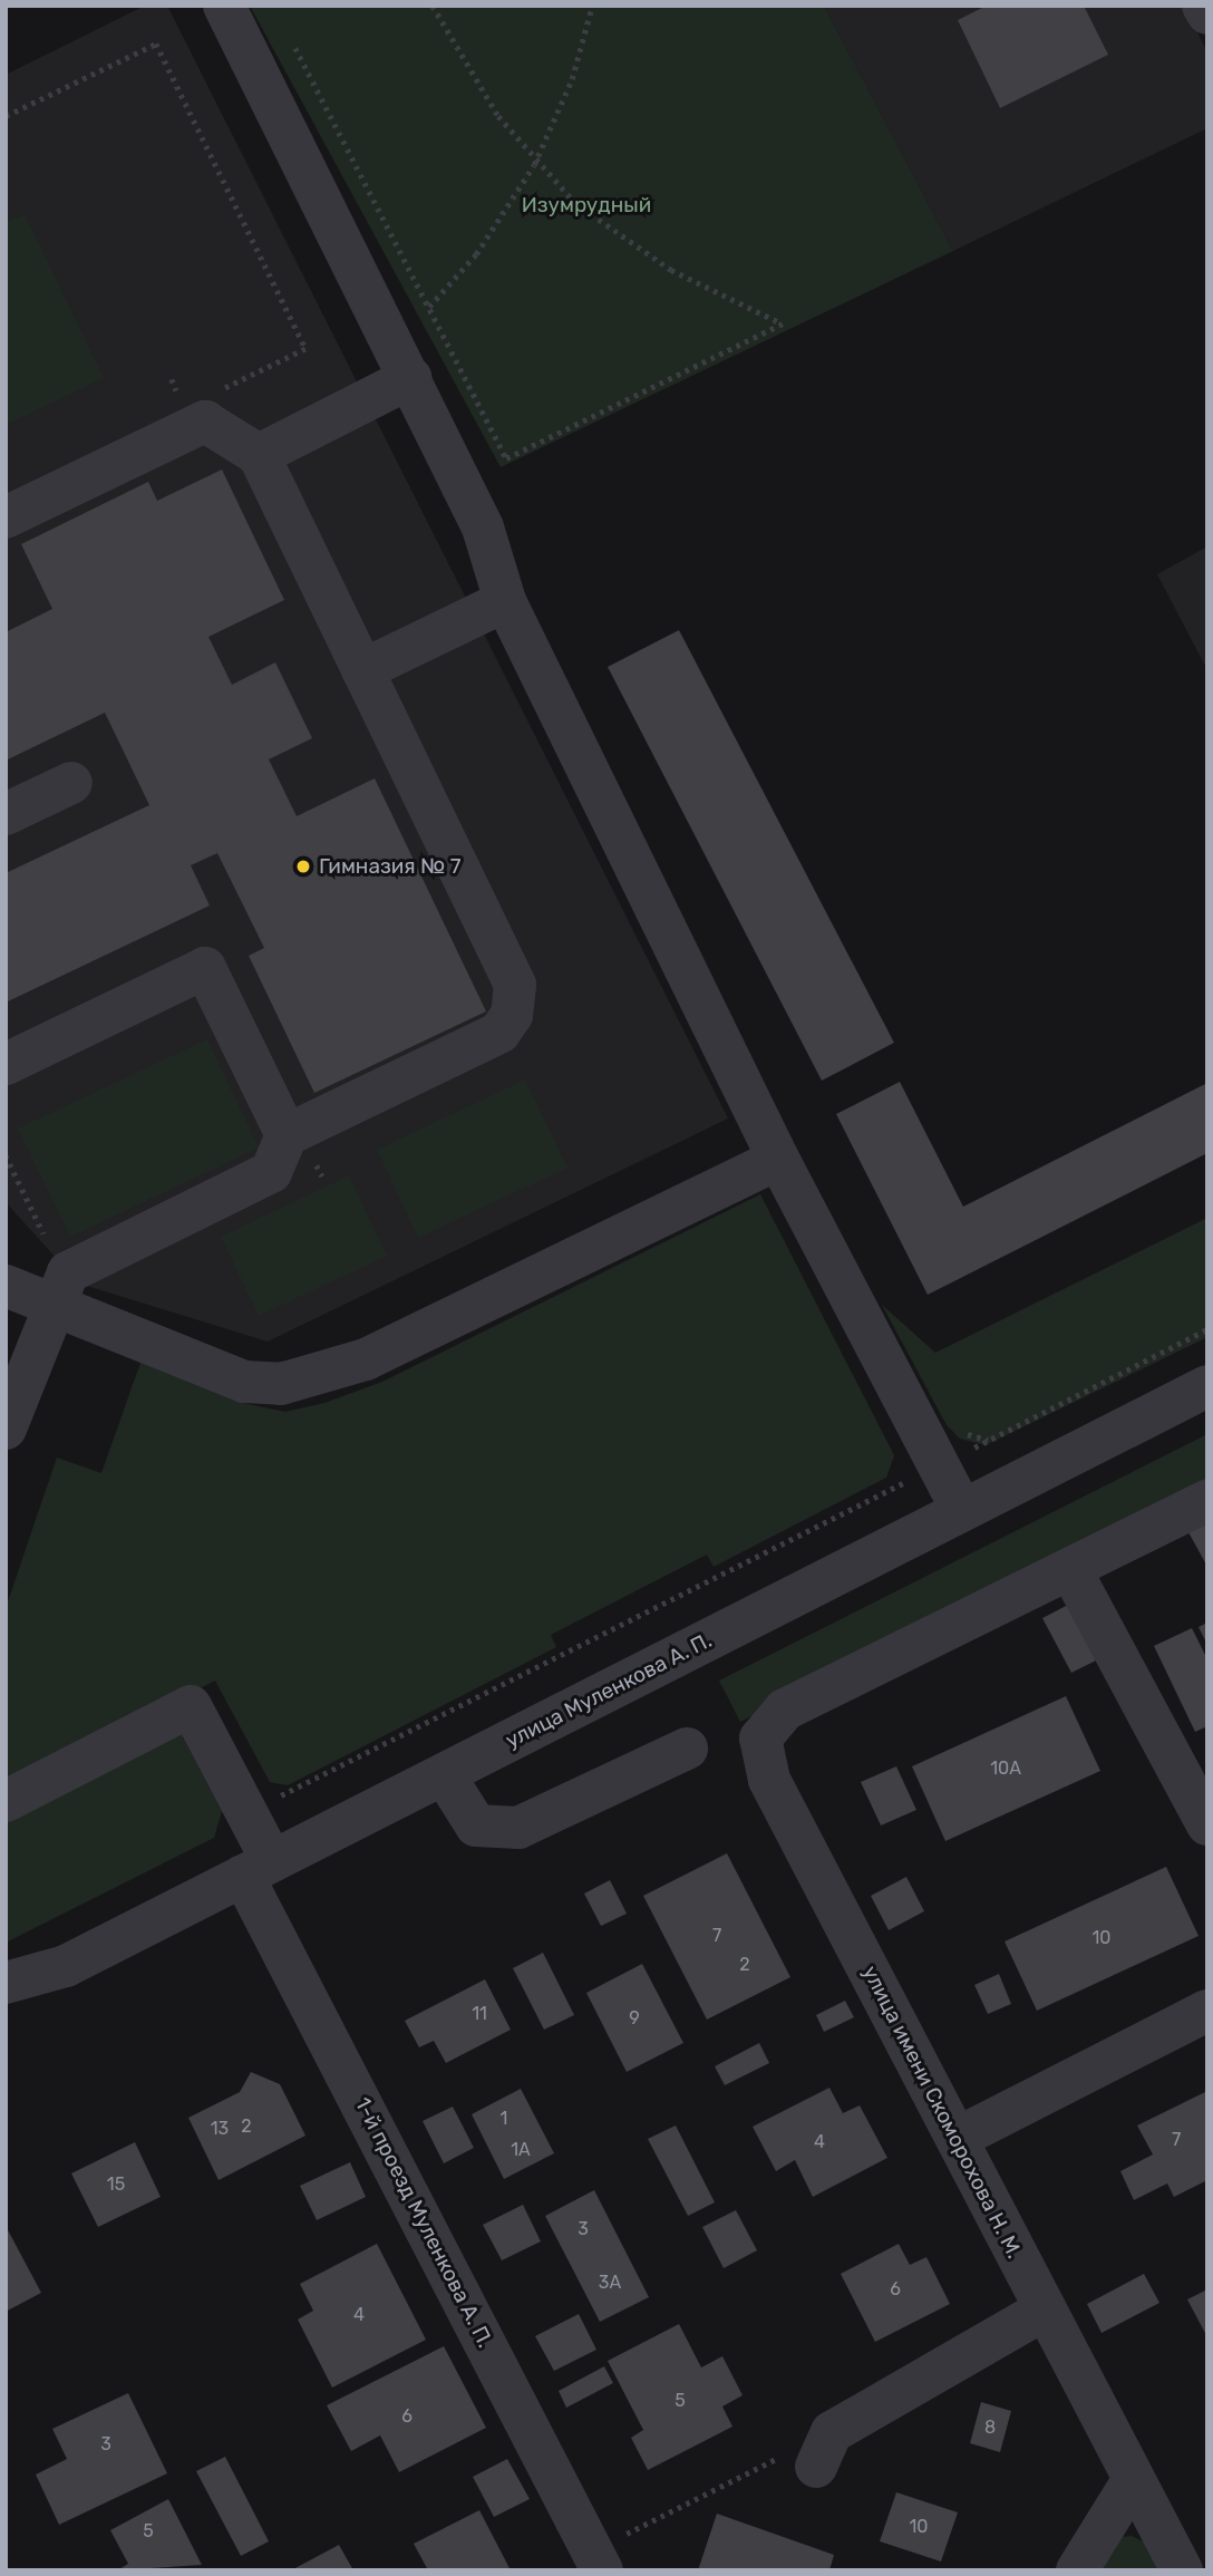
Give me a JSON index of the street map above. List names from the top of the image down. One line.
{"streets":{"street":["улица Муленкова А. П.","улица имени Скоморохова Н. М.","1-й проезд Муленкова А. П."]},"crossings":[["улица Муленкова А. П.","1-й проезд Муленкова А. П."]],"parks":["Изумрудный"],"places":["Гимназия № 7"],"house_numbers":["10А","7","10","2","11","9","1","2","13","7","4","1А","15","3","3А","6","4","5","6","8","3","10","5"]}
